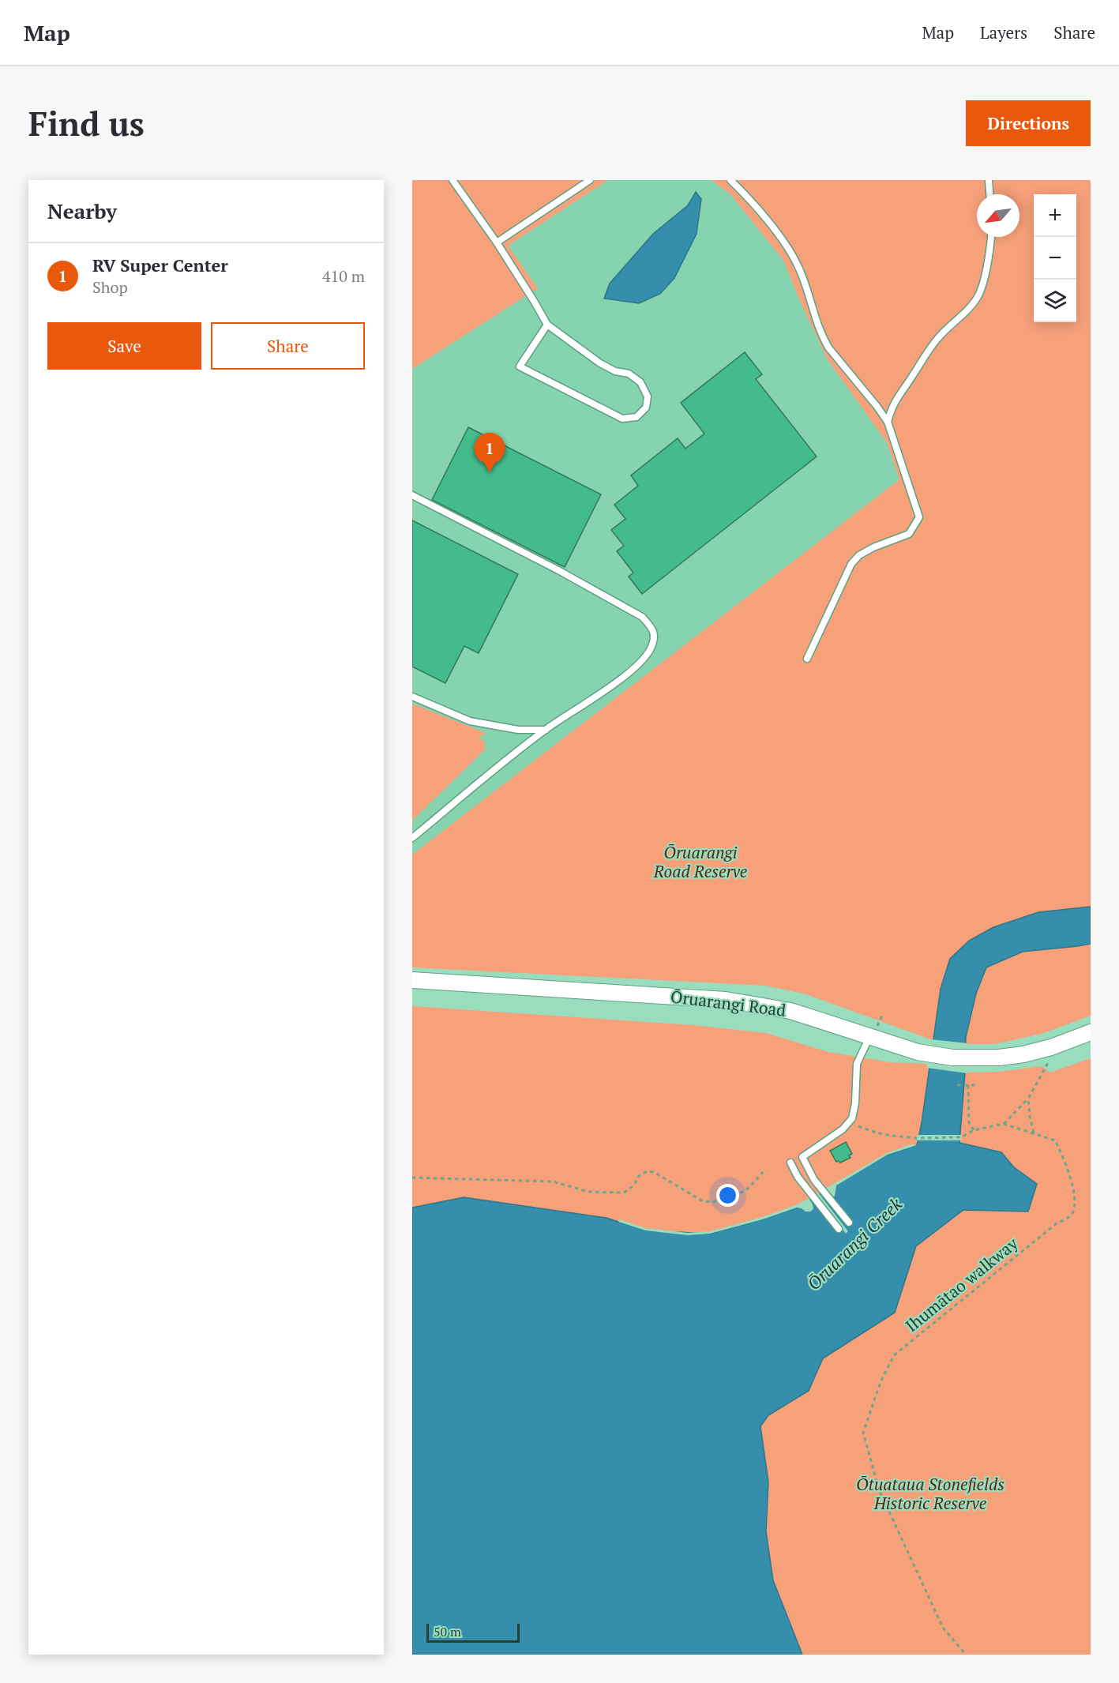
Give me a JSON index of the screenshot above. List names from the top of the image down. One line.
{"streets":{"street":["Ōruarangi Road"],"path":["Ihumātao walkway"]},"water":["Ōruarangi Creek"],"parks":["Ōruarangi Road Reserve","Ōtuataua Stonefields Historic Reserve"],"scale_bar":"50 m","north":"bottom left","page":{"header":"Map","nav":["Map","Layers","Share"],"buttons":["Directions",["Save","Share"]],"title":"Find us","heading":"Nearby","map_buttons":["+","−"],"list":[{"mark":"1","name":"RV Super Center","note":"Shop","value":"410 m"}],"pins":"1","scale":"50 m"}}
